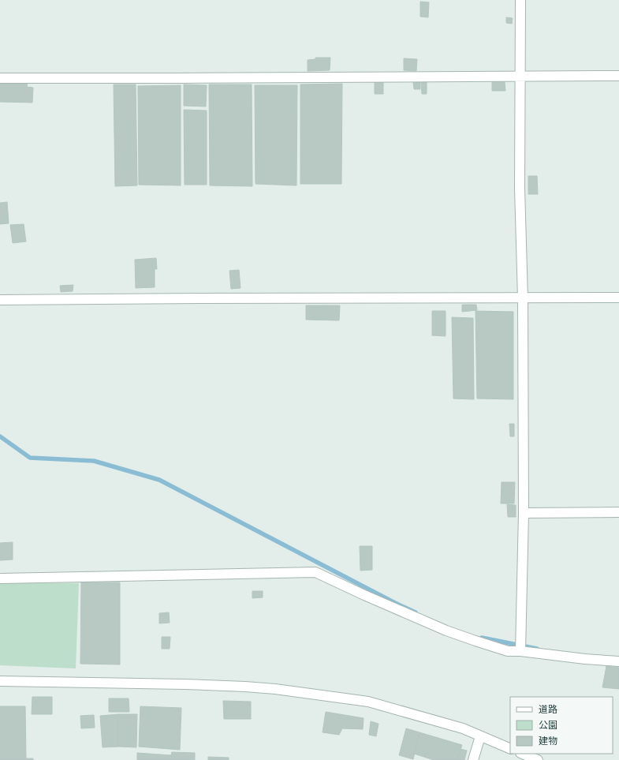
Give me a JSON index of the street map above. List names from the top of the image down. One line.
{"legend":["道路","公園","建物"]}
